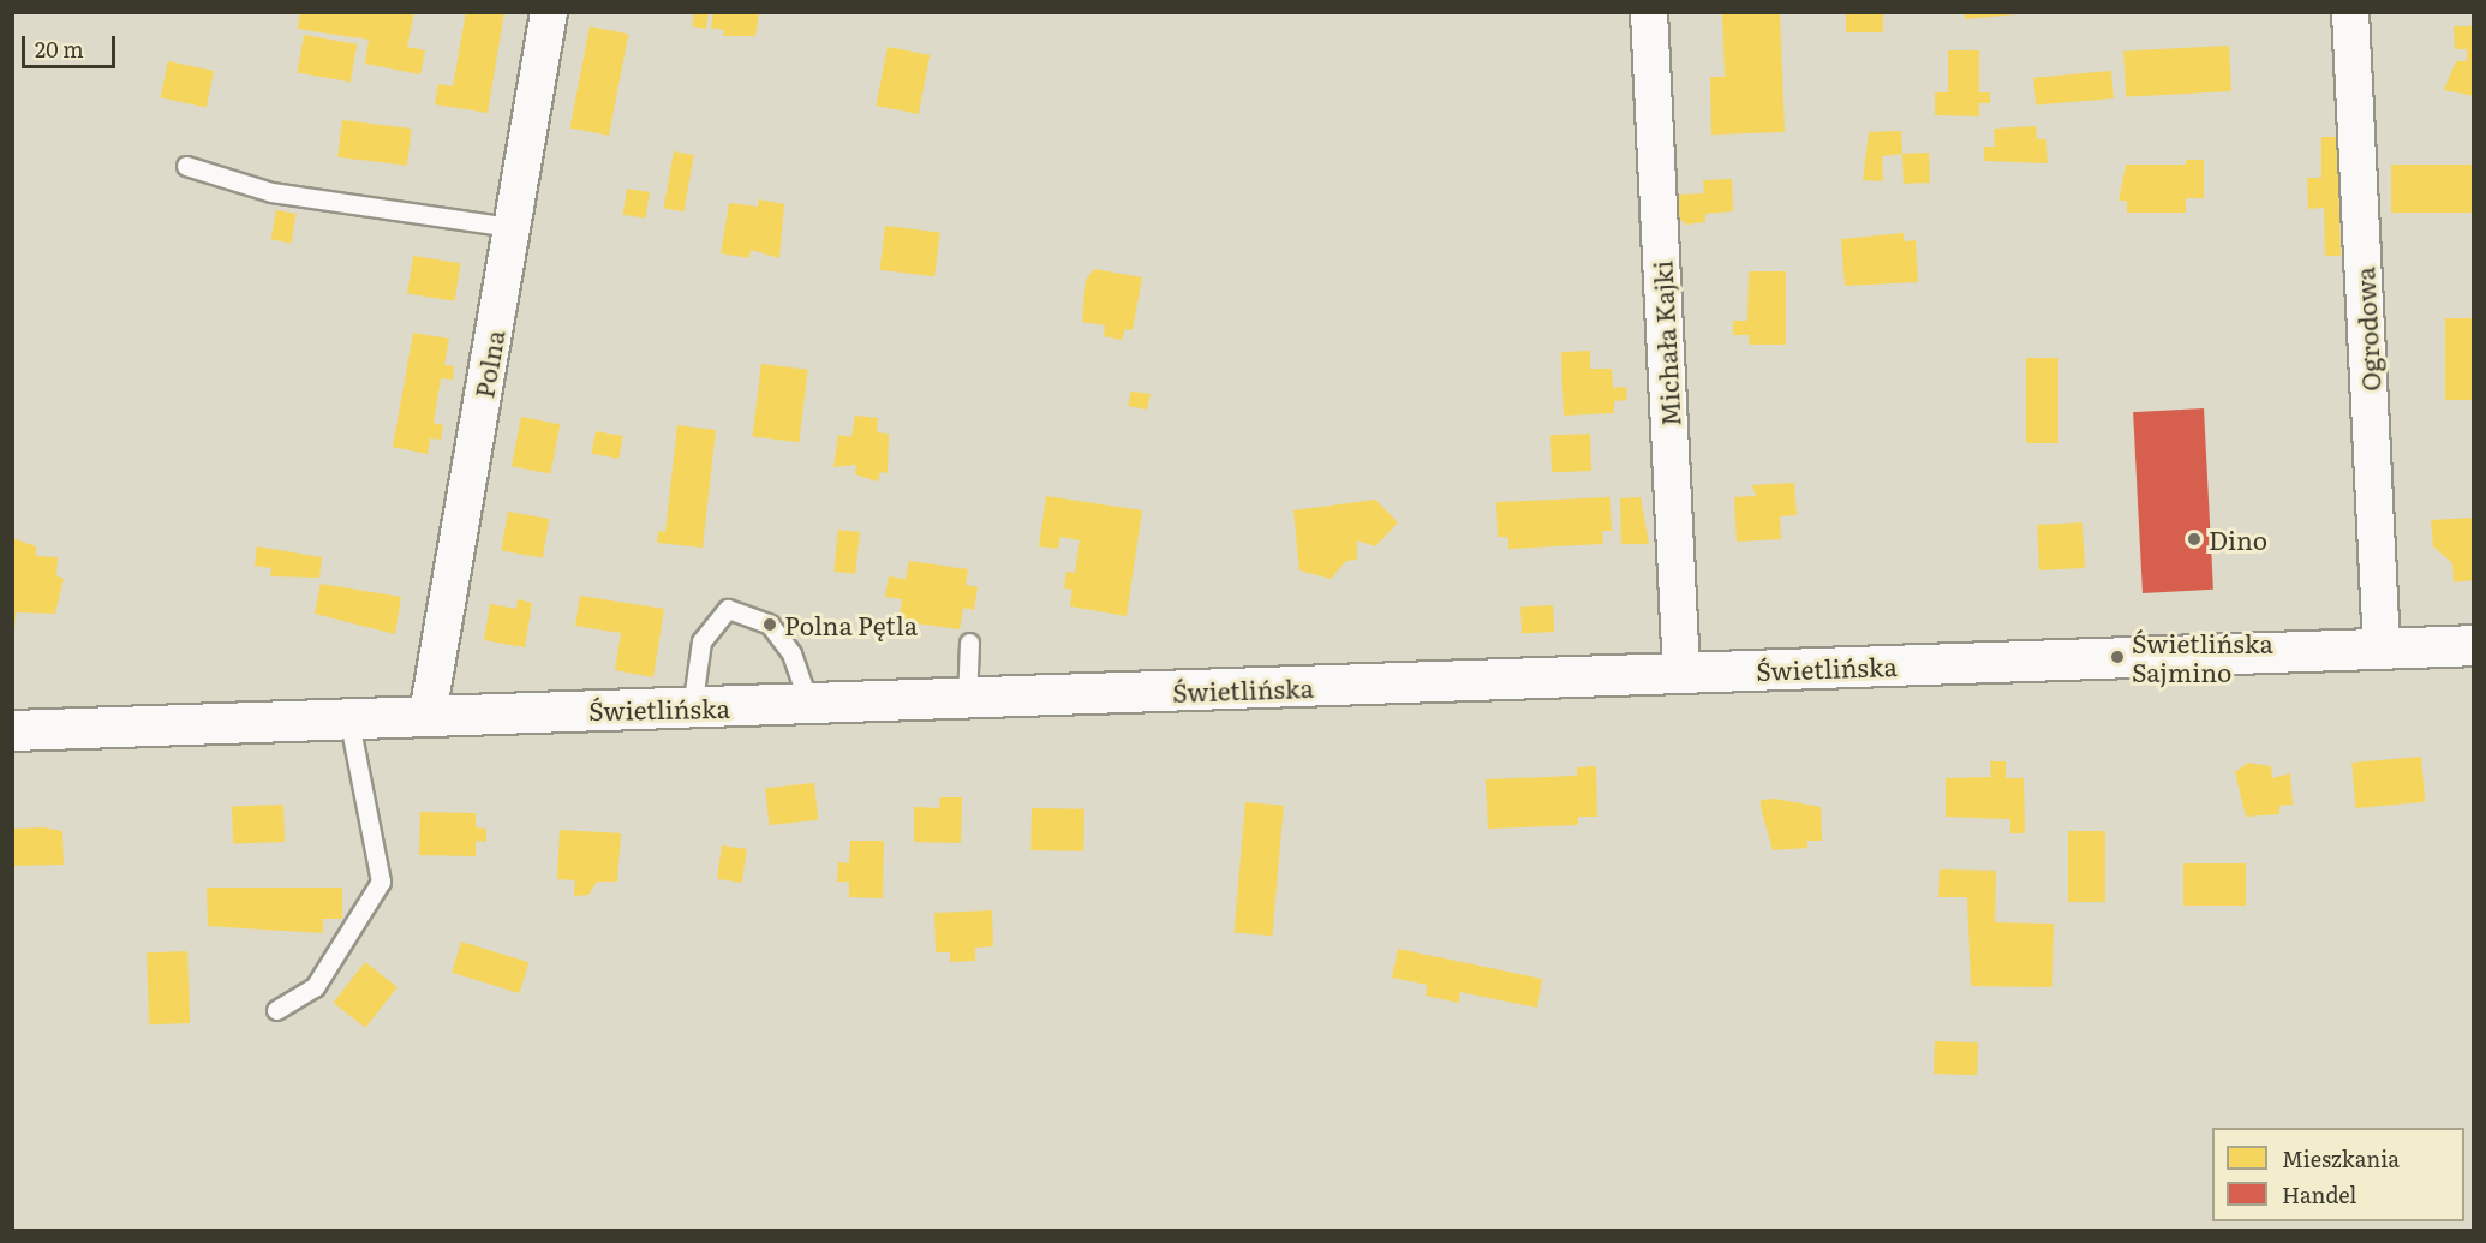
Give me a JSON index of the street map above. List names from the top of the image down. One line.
{"streets":{"street":["Ogrodowa","Michała Kajki","Polna","Świetlińska"]},"crossings":[["Ogrodowa","Świetlińska"],["Michała Kajki","Świetlińska"],["Polna","Świetlińska"]],"places":["Dino","Polna Pętla","Świetlińska Sajmino"],"legend":["Mieszkania","Handel"],"scale_bar":"20 m"}
